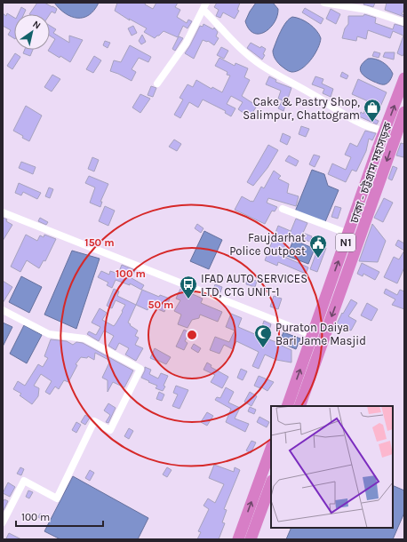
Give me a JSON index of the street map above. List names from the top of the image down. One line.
{"streets":{"highway":["ঢাকা - চট্টগ্রাম মহাসড়ক","N1"]},"places":{"shop":["Cake & Pastry Shop, Salimpur, Chattogram"],"public building":["Faujdarhat Police Outpost"],"bus stop":["IFAD AUTO SERVICES LTD, CTG UNIT-1"],"mosque":["Puraton Daiya Bari Jame Masjid"]},"scale_bar":"100 m","north":"top right","rings":["150 m","100 m","50 m"]}
